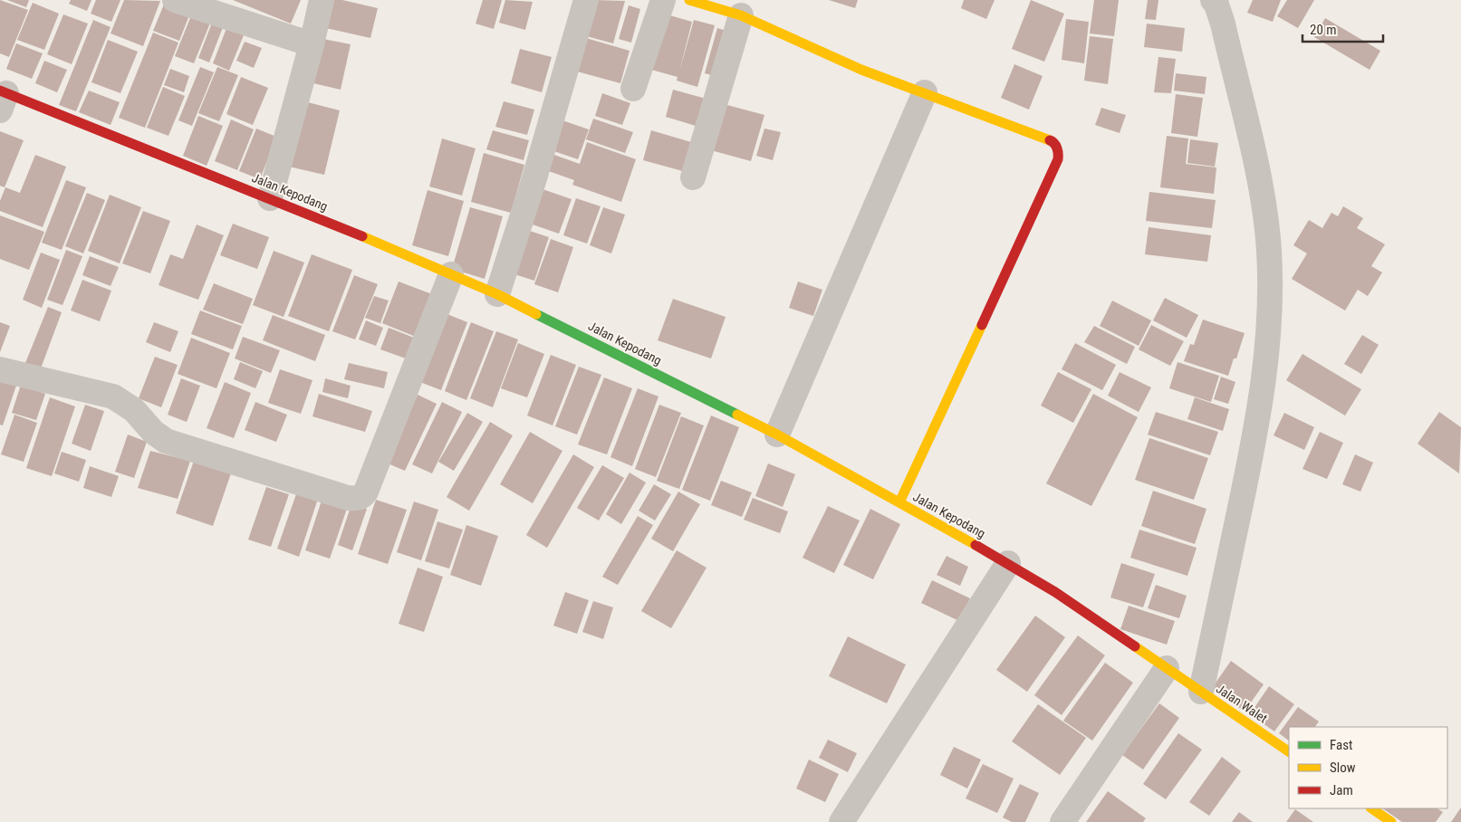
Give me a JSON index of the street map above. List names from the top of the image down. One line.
{"streets":{"street":["Jalan Kepodang","Jalan Walet"]},"crossings":[["Jalan Kepodang","Jalan Walet"]],"legend":["Fast","Slow","Jam"],"scale_bar":"20 m"}
